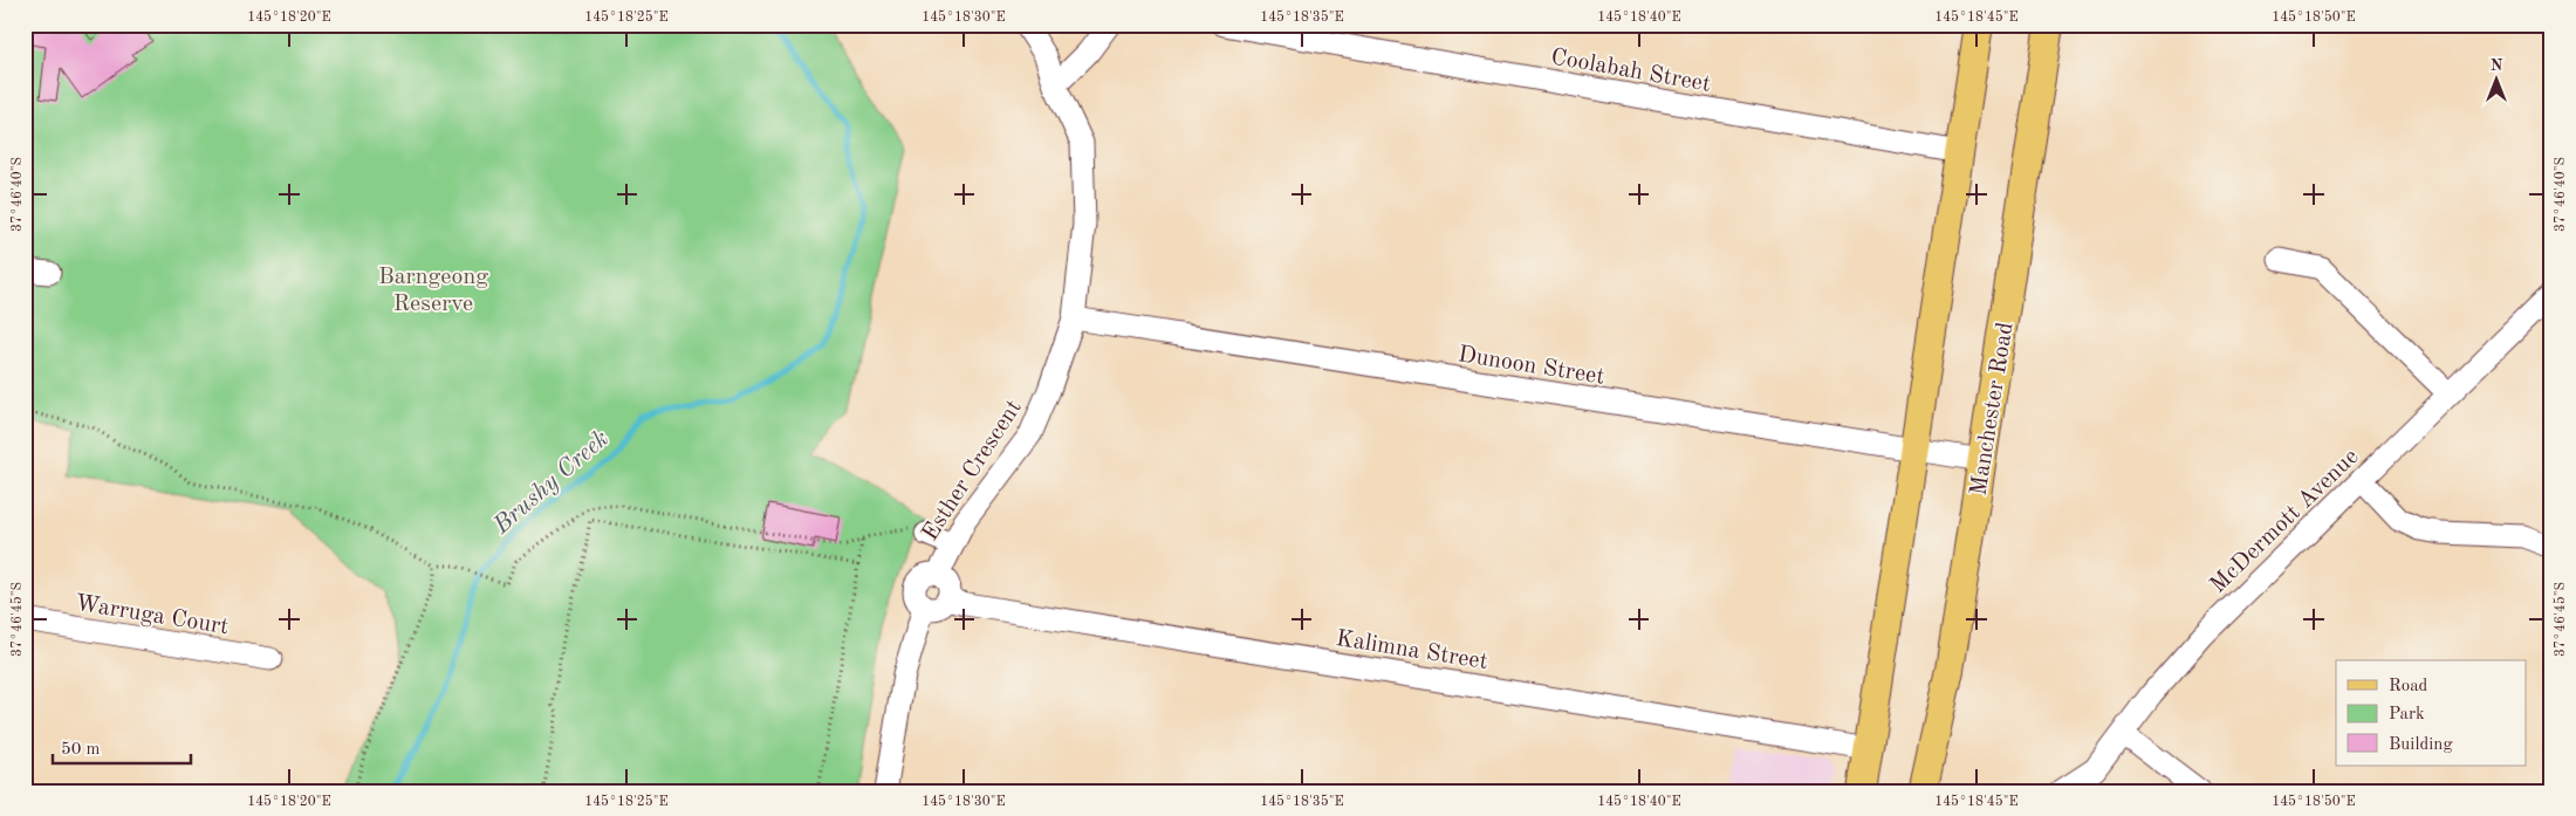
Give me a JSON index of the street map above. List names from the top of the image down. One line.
{"streets":{"main road":["Manchester Road"],"street":["Coolabah Street","Dunoon Street","Esther Crescent","McDermott Avenue","Warruga Court","Kalimna Street"]},"crossings":[["Dunoon Street","Manchester Road"],["Dunoon Street","Esther Crescent"],["Esther Crescent","Kalimna Street"]],"water":["Brushy Creek"],"parks":["Barngeong Reserve"],"legend":["Road","Park","Building"],"scale_bar":"50 m","north":"top","coordinates":["145°18'20\"E","145°18'25\"E","145°18'30\"E","145°18'35\"E","145°18'40\"E","145°18'45\"E","145°18'50\"E","37°46'40\"S","37°46'45\"S"]}
